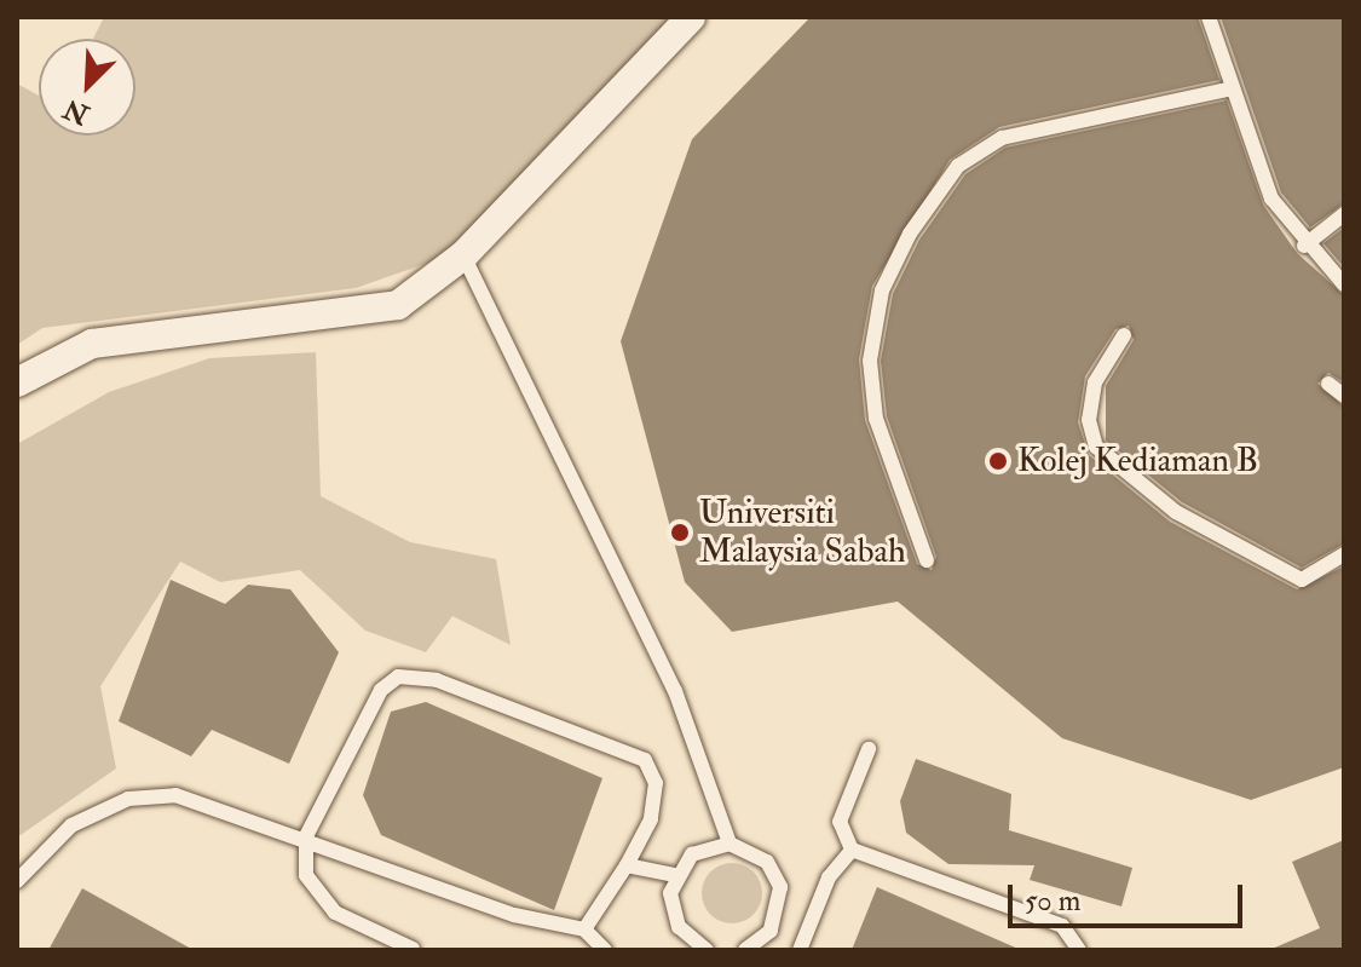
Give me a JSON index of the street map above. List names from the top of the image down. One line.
{"places":["Kolej Kediaman B","Universiti Malaysia Sabah"],"scale_bar":"50 m","north":"bottom left"}
